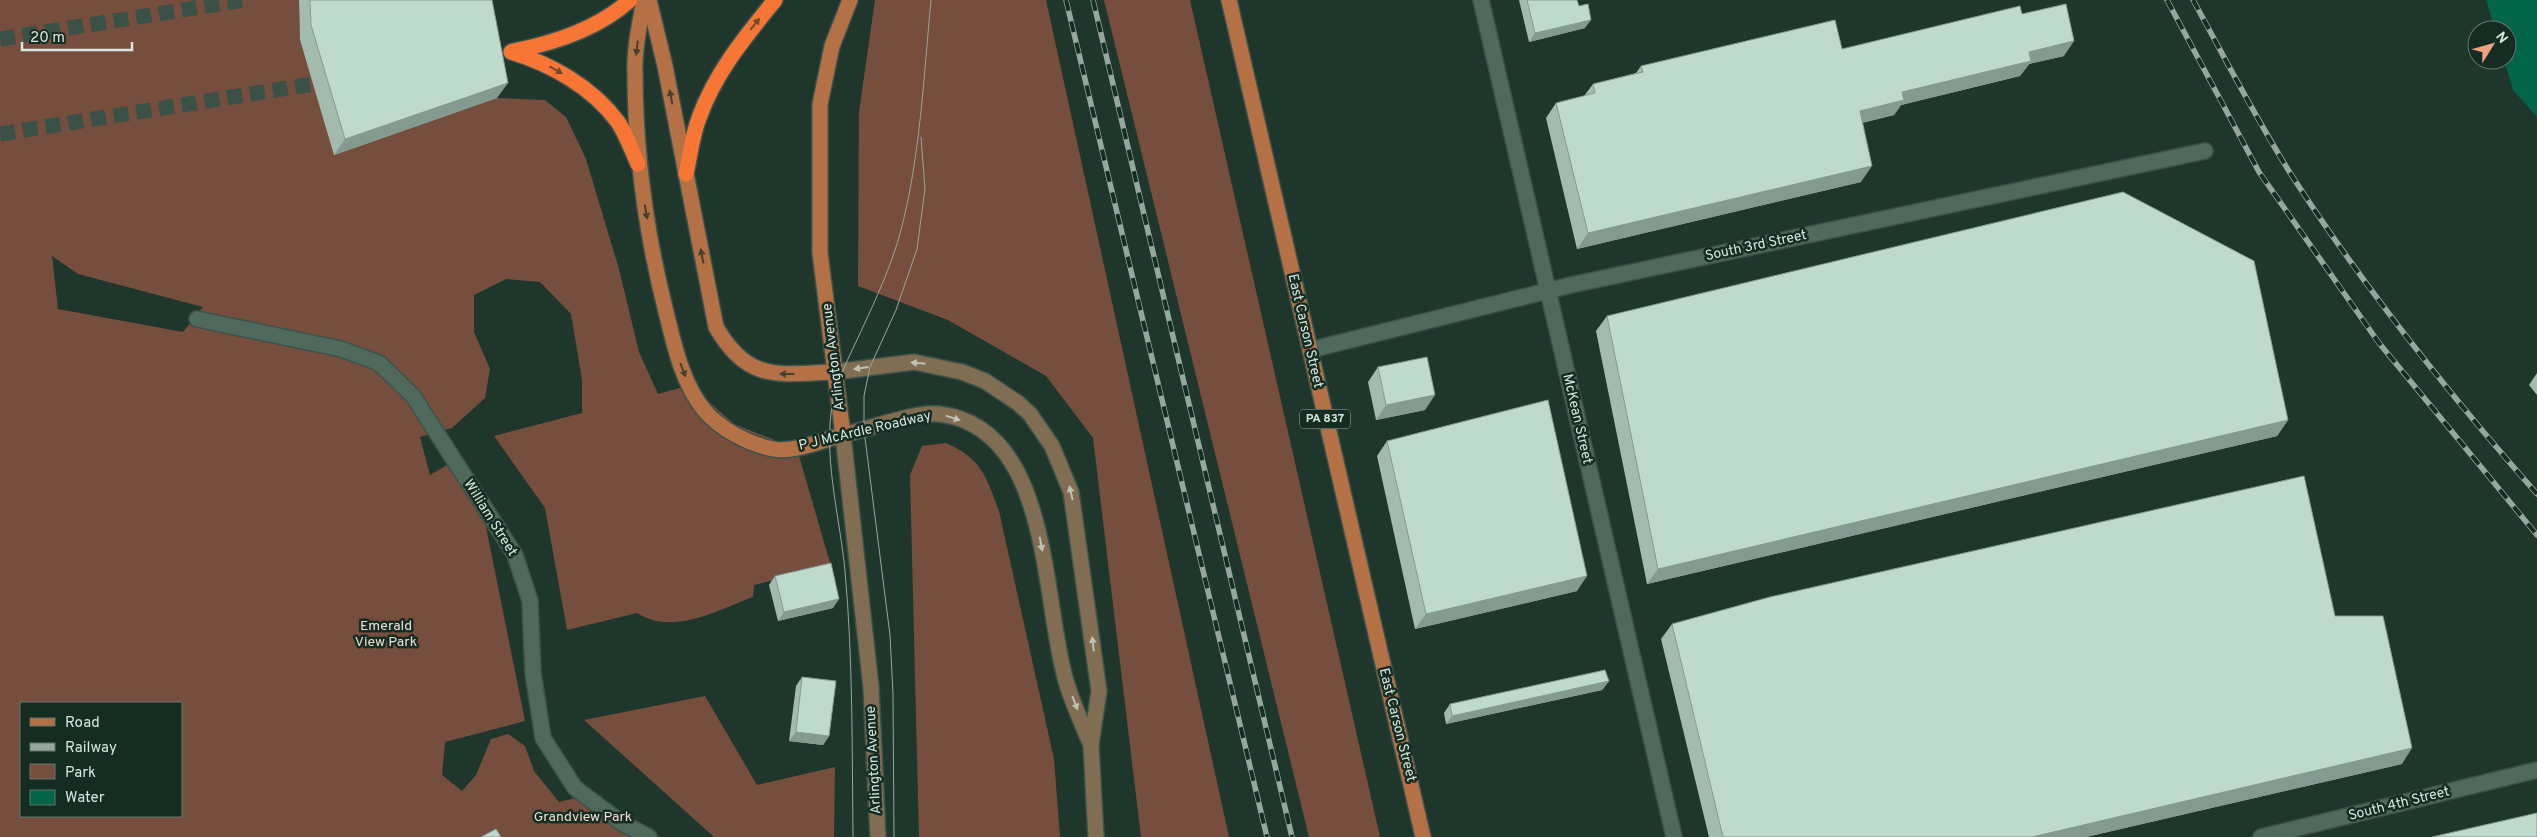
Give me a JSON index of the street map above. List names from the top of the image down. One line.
{"streets":{"main road":["East Carson Street","Arlington Avenue","PA 837","P J McArdle Roadway"],"street":["South 3rd Street","McKean Street","William Street","South 4th Street"]},"crossings":[["South 3rd Street","East Carson Street"],["South 3rd Street","McKean Street"],["Arlington Avenue","P J McArdle Roadway"]],"parks":["Emerald View Park","Grandview Park"],"legend":["Road","Railway","Park","Water"],"scale_bar":"20 m","north":"top right"}
